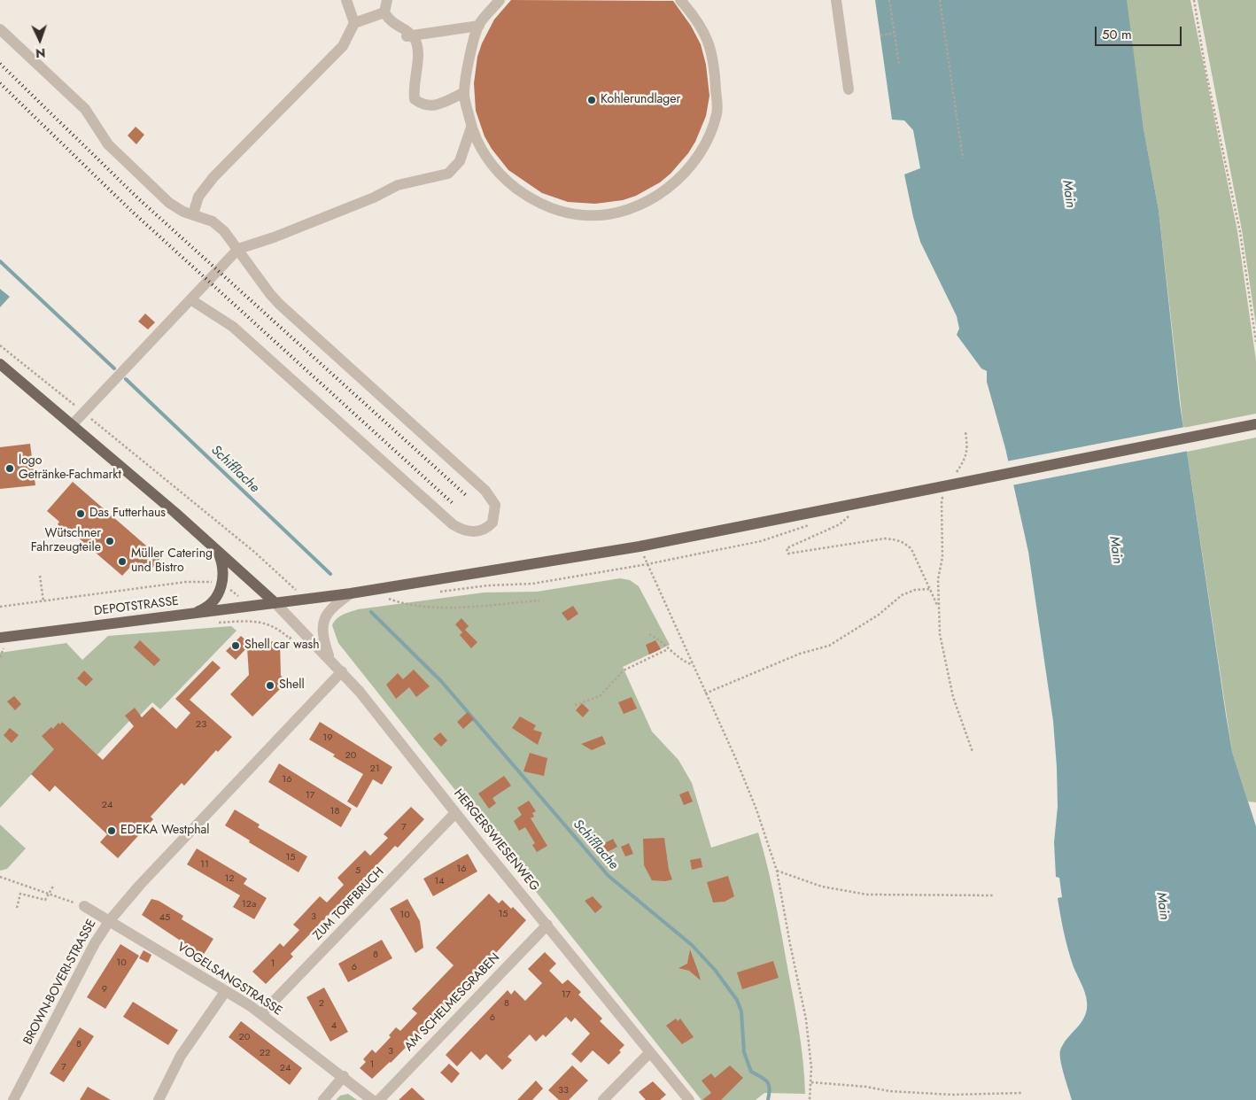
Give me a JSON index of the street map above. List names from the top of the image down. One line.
{"streets":{"main road":["DEPOTSTRASSE"],"street":["HERGERSWIESENWEG","ZUM TORFBRUCH","VOGELSANGSTRASSE","BROWN-BOVERI-STRASSE","AM SCHELMESGRABEN"]},"crossings":[["DEPOTSTRASSE","HERGERSWIESENWEG"],["HERGERSWIESENWEG","ZUM TORFBRUCH"],["HERGERSWIESENWEG","BROWN-BOVERI-STRASSE"],["HERGERSWIESENWEG","AM SCHELMESGRABEN"],["ZUM TORFBRUCH","VOGELSANGSTRASSE"],["VOGELSANGSTRASSE","BROWN-BOVERI-STRASSE"]],"water":["Main","Schifflache"],"places":["Kohlerundlager","logo Getränke-Fachmarkt","Das Futterhaus","Wütschner Fahrzeugteile","Müller Catering und Bistro","Shell car wash","Shell","EDEKA Westphal"],"house_numbers":["23","19","20","21","16","17","24","18","7","15","11","16","5","12","14","12a","15","10","3","45","8","10","1","6","9","17","2","8","6","4","20","8","3","22","1","7","24","33"],"scale_bar":"50 m","north":"bottom"}
